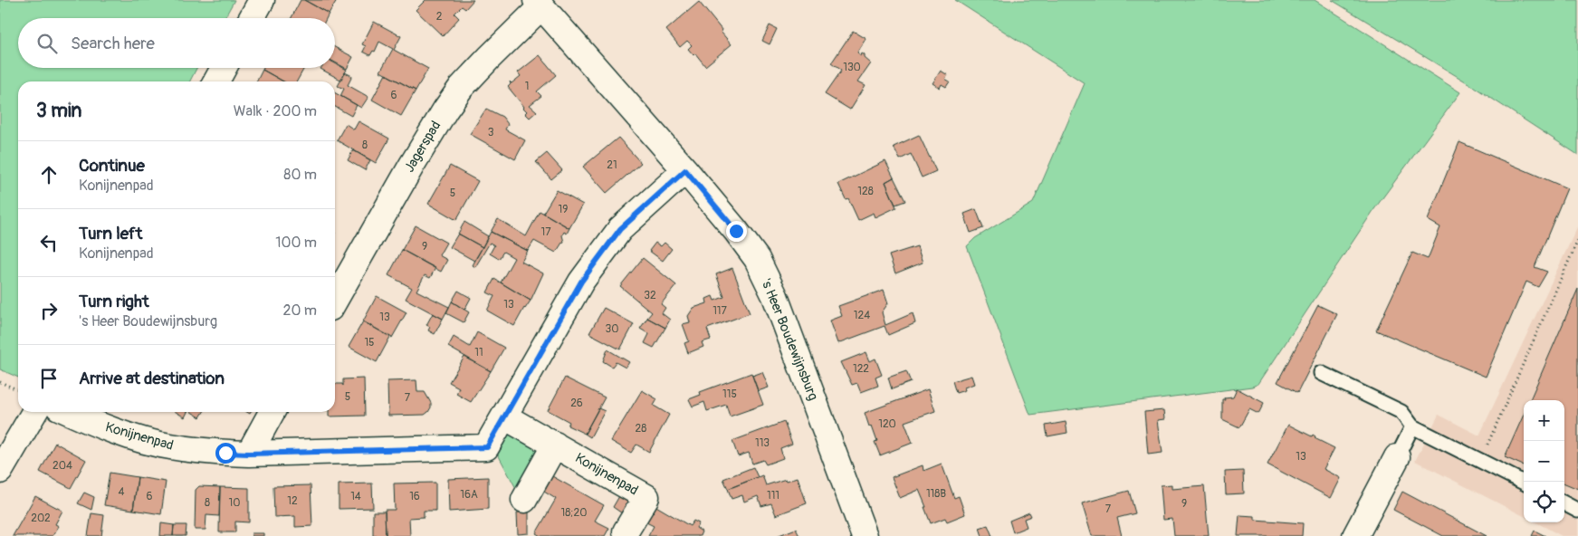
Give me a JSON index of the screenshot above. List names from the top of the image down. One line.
{"streets":{"street":["Jagerspad","'s Heer Boudewijnsburg","Konijnenpad"]},"crossings":[["Jagerspad","'s Heer Boudewijnsburg"],["'s Heer Boudewijnsburg","Konijnenpad"]],"house_numbers":["2","130","1","6","3","8","21","128","5","19","17","9","32","13","117","124","13","30","15","11","122","115","5","7","26","120","28","113","13","204","4","118B","16A","111","6","14","16","12","8","10","9","7","18;20","202"],"page":{"search":"Search here","heading":["3 min","Walk · 200 m"],"list":[["Continue","Konijnenpad","80 m"],["Turn left","Konijnenpad","100 m"],["Turn right","'s Heer Boudewijnsburg","20 m"],"Arrive at destination"],"map_buttons":["+","−"]}}
